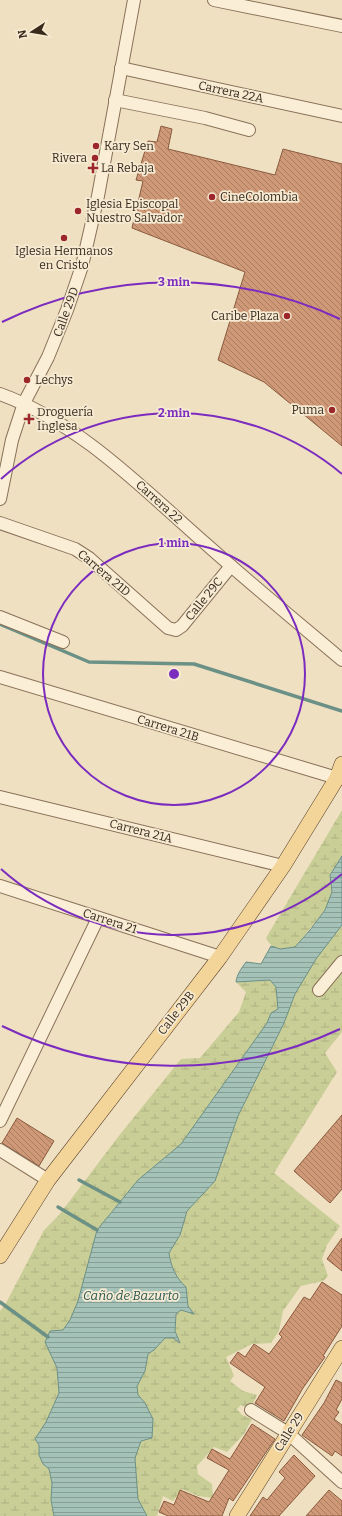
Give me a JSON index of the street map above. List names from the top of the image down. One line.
{"streets":{"main road":["Calle 29B","Calle 29"],"street":["Carrera 22A","Calle 29D","Carrera 22","Carrera 21D","Calle 29C","Carrera 21B","Carrera 21A","Carrera 21"]},"crossings":[["Carrera 22A","Calle 29D"],["Calle 29D","Carrera 22"],["Carrera 22","Calle 29C"],["Carrera 21D","Calle 29C"],["Carrera 21B","Calle 29B"],["Carrera 21A","Calle 29B"],["Carrera 21","Calle 29B"]],"water":["Caño de Bazurto"],"places":{"other":["Kary Sen","Rivera","CineColombia","Iglesia Episcopal Nuestro Salvador","Iglesia Hermanos en Cristo","Caribe Plaza","Lechys","Puma"],"health":["La Rebaja","Droguería Inglesa"]},"north":"left","rings":["3 min","2 min","1 min"]}
